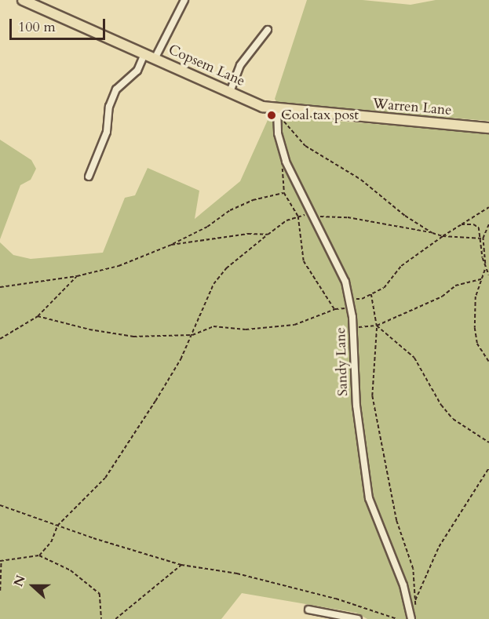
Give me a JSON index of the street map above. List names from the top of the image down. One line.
{"streets":{"main road":["Copsem Lane","Warren Lane"],"street":["Sandy Lane"]},"crossings":[["Copsem Lane","Warren Lane"],["Copsem Lane","Sandy Lane"],["Warren Lane","Sandy Lane"]],"places":["Coal tax post"],"scale_bar":"100 m","north":"left"}
